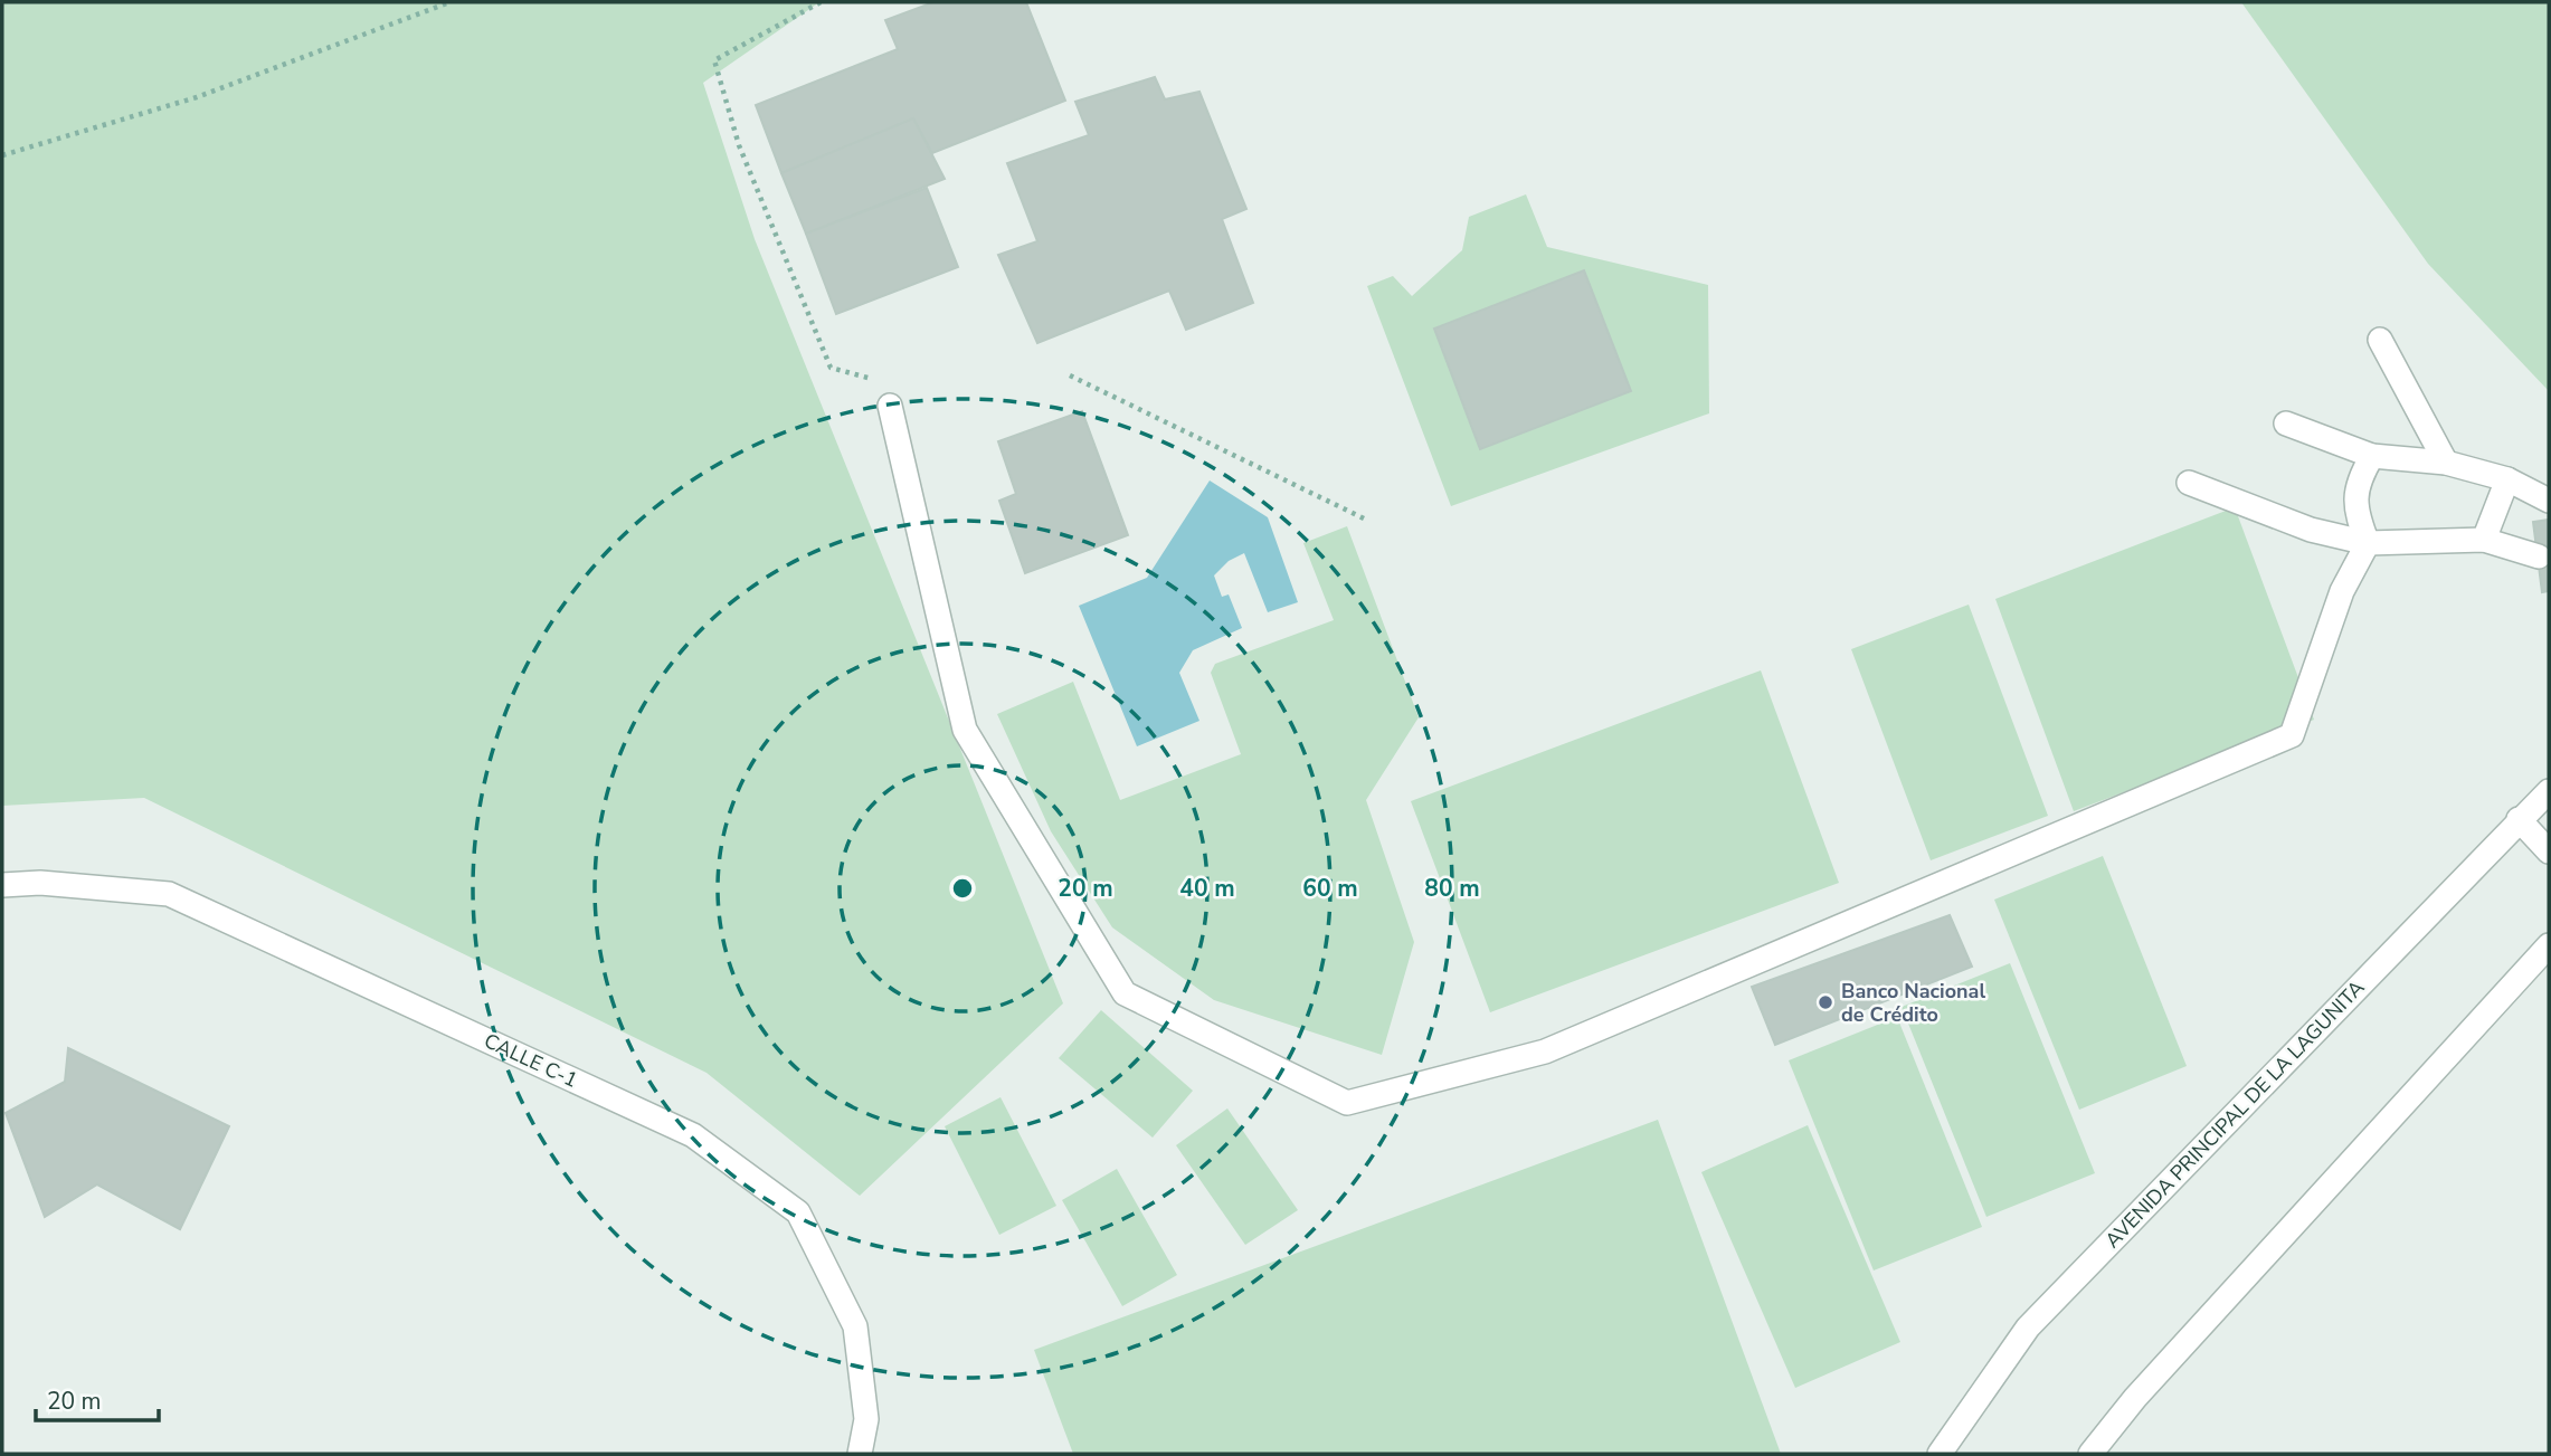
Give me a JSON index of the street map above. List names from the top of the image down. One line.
{"streets":{"street":["CALLE C-1","AVENIDA PRINCIPAL DE LA LAGUNITA"]},"places":["Banco Nacional de Crédito"],"scale_bar":"20 m","rings":["20 m","40 m","60 m","80 m"]}
